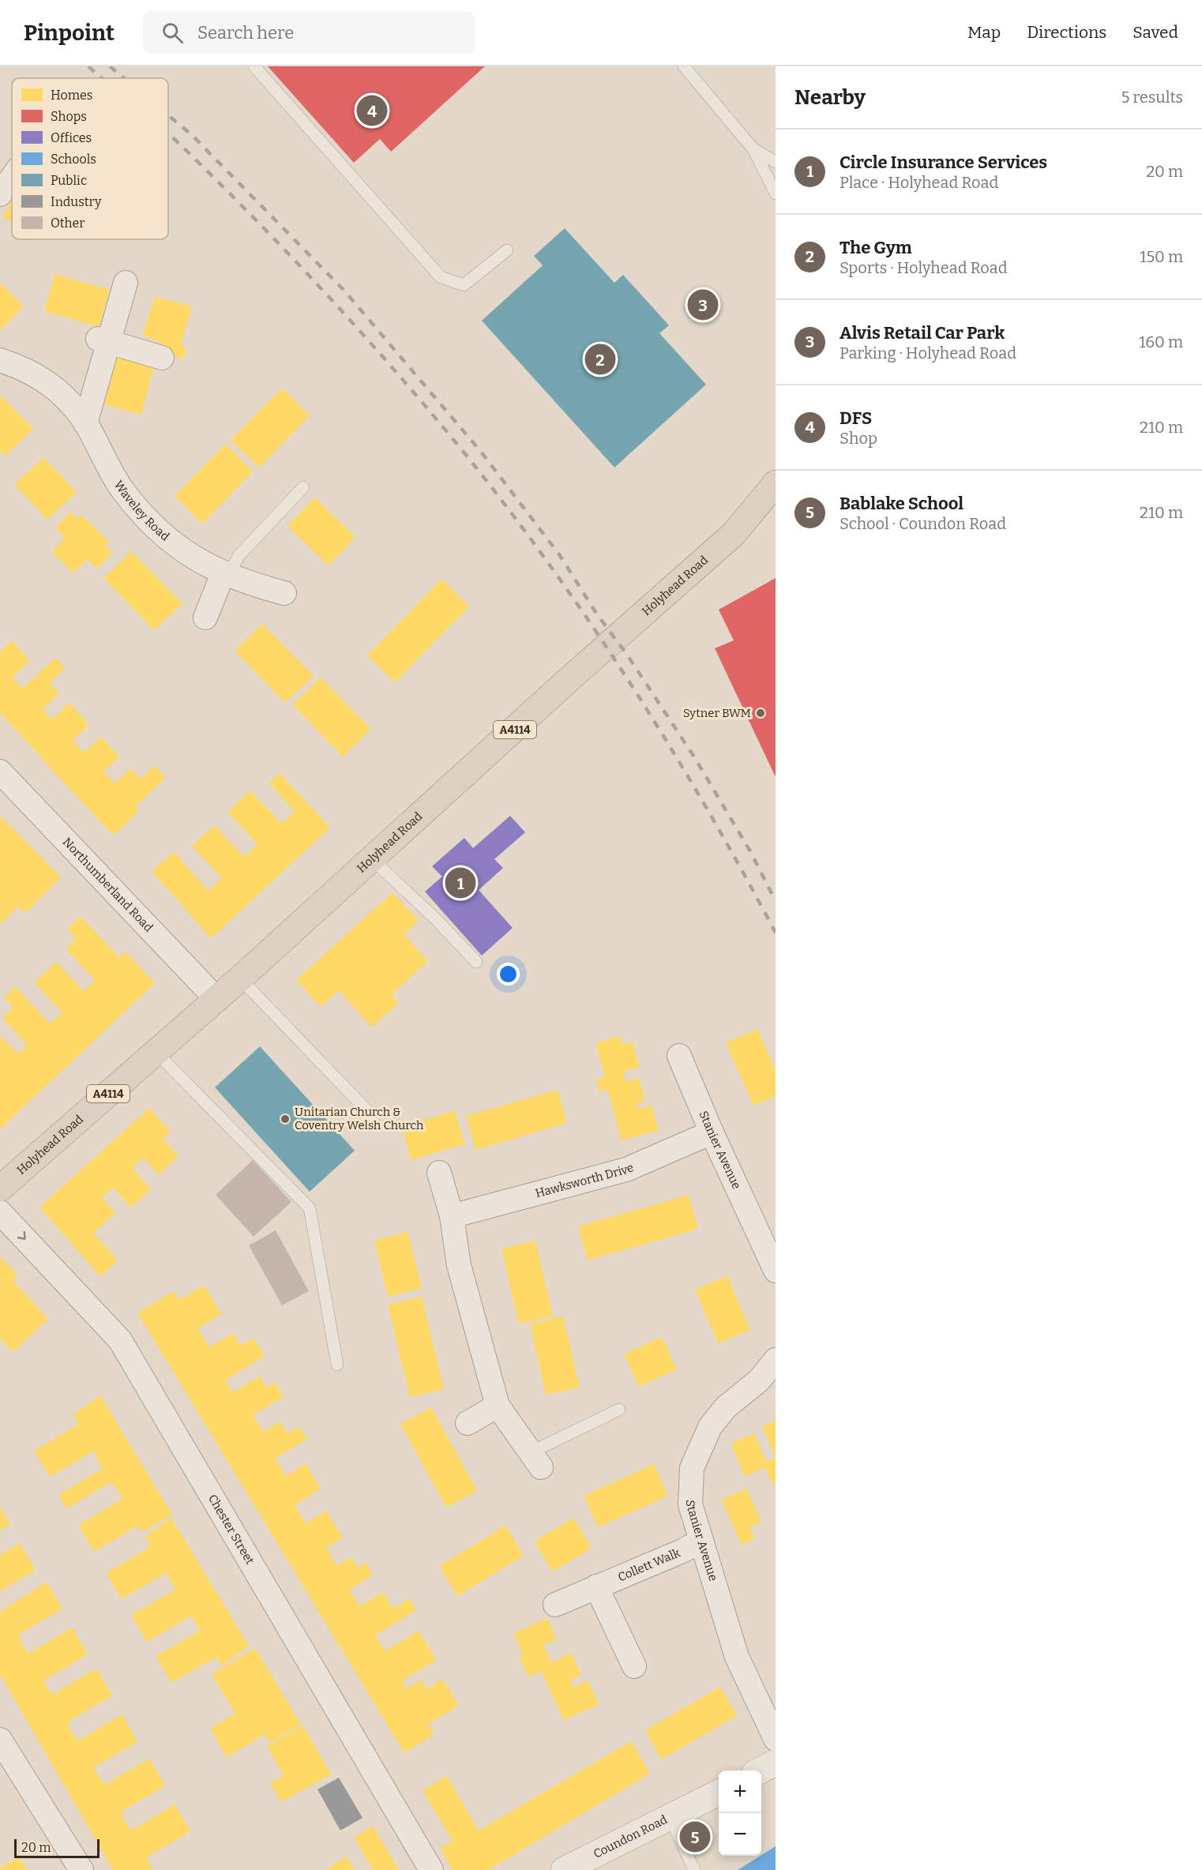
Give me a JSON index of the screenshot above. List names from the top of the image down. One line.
{"streets":{"highway":["Holyhead Road","A4114"],"street":["Waveley Road","Northumberland Road","Stanier Avenue","Hawksworth Drive","Chester Street","Collett Walk","Coundon Road"]},"crossings":[["Holyhead Road","Northumberland Road"],["Stanier Avenue","Hawksworth Drive"],["Stanier Avenue","Collett Walk"]],"one_way":["Chester Street"],"places":["Sytner BWM","Unitarian Church & Coventry Welsh Church"],"legend":["Homes","Shops","Offices","Schools","Public","Industry","Other"],"scale_bar":"20 m","page":{"header":"Pinpoint","search":"Search here","nav":["Map","Directions","Saved"],"heading":["Nearby","5 results"],"pins":["4","3","2","1","5"],"list":[{"mark":"1","name":"Circle Insurance Services","note":"Place · Holyhead Road","value":"20 m"},{"mark":"2","name":"The Gym","note":"Sports · Holyhead Road","value":"150 m"},{"mark":"3","name":"Alvis Retail Car Park","note":"Parking · Holyhead Road","value":"160 m"},{"mark":"4","name":"DFS","note":"Shop","value":"210 m"},{"mark":"5","name":"Bablake School","note":"School · Coundon Road","value":"210 m"}],"map_buttons":["+","−"],"scale":"20 m"}}
